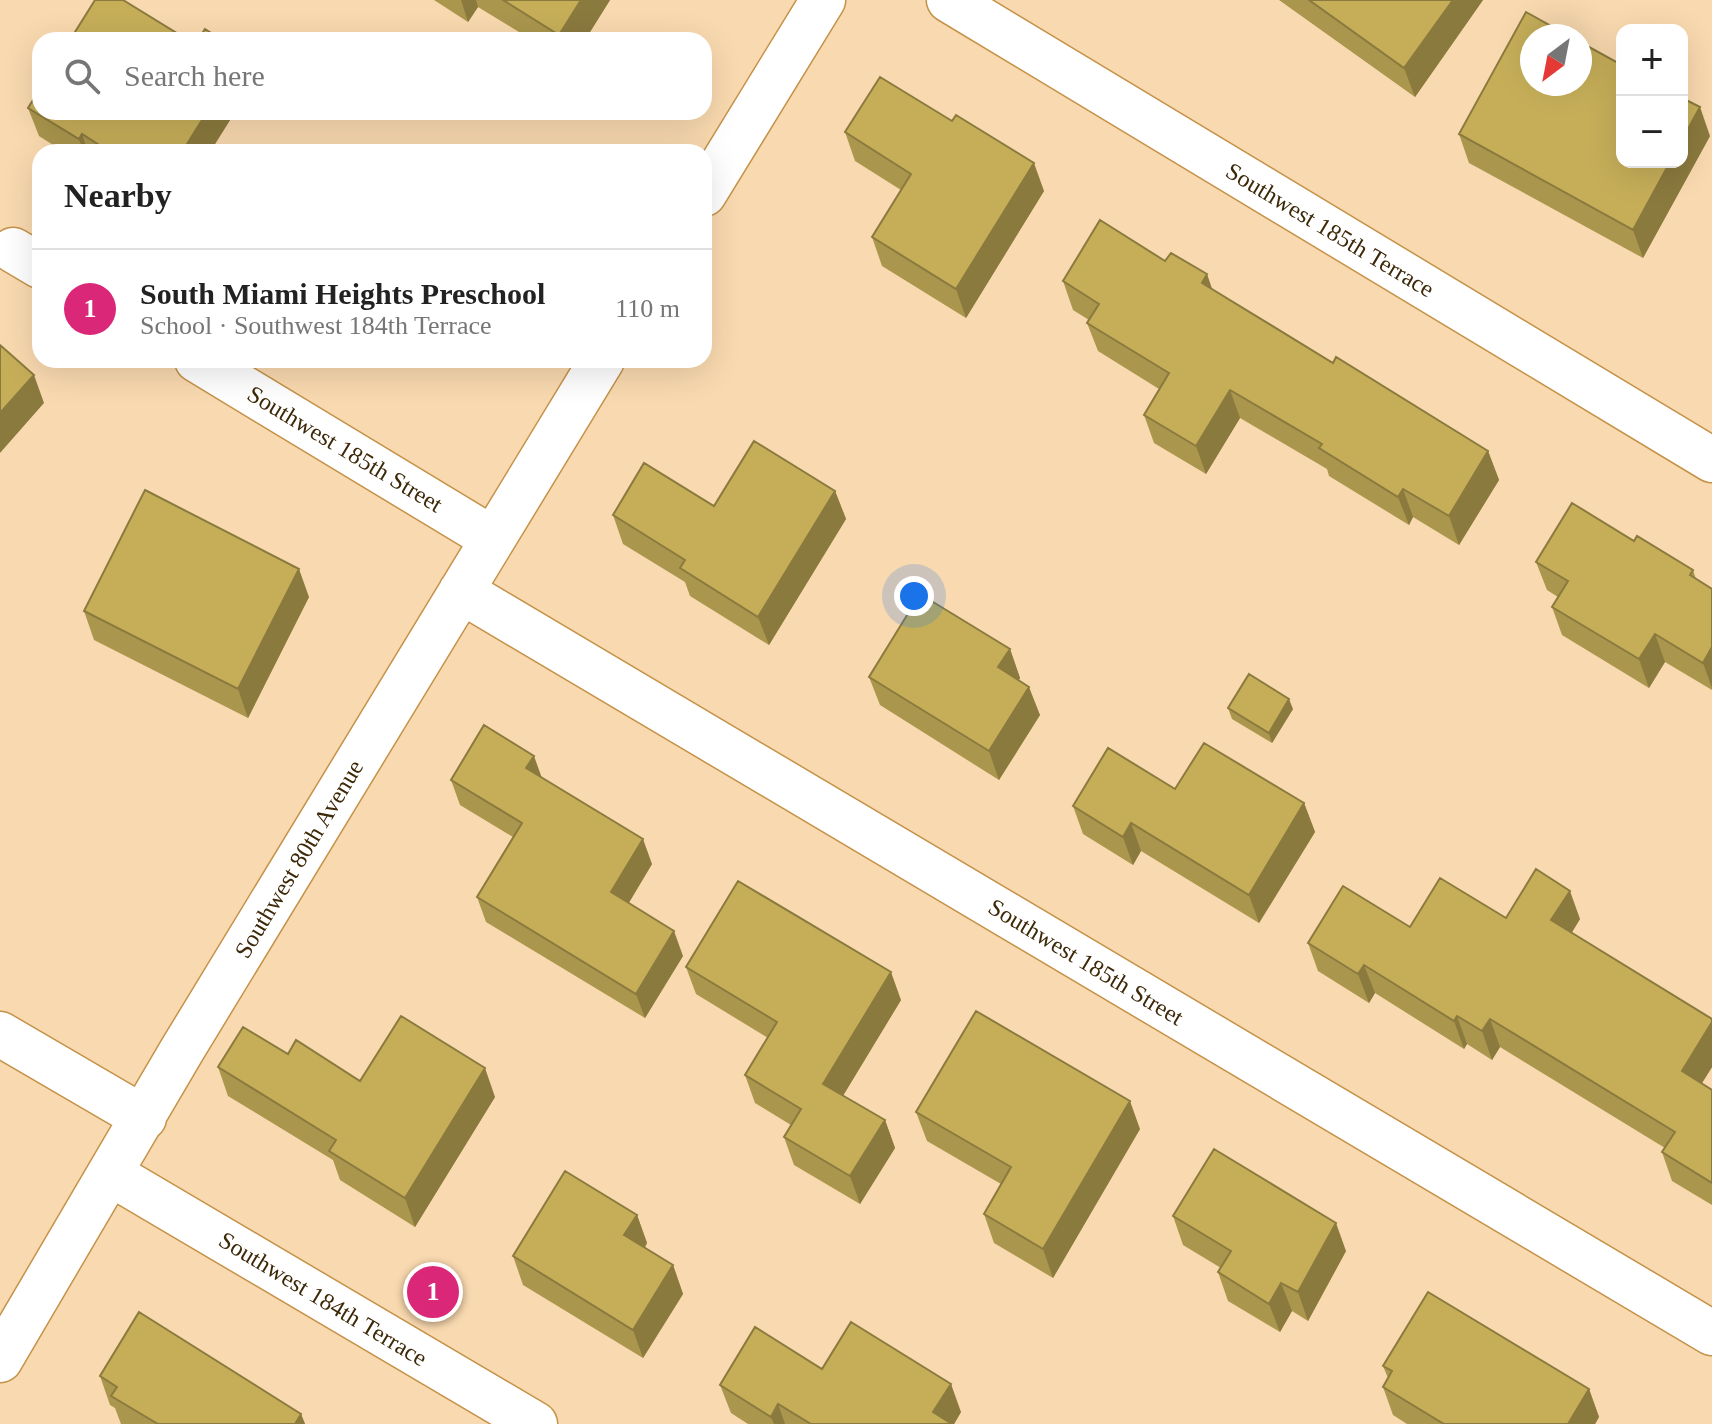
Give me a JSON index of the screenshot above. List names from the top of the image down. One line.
{"streets":{"street":["Southwest 185th Terrace","Southwest 185th Street","Southwest 80th Avenue","Southwest 184th Terrace"]},"crossings":[["Southwest 185th Street","Southwest 80th Avenue"],["Southwest 80th Avenue","Southwest 184th Terrace"]],"north":"bottom left","page":{"map_buttons":["+","−"],"search":"Search here","heading":"Nearby","list":[{"mark":"1","name":"South Miami Heights Preschool","note":"School · Southwest 184th Terrace","value":"110 m"}],"pins":"1"}}
